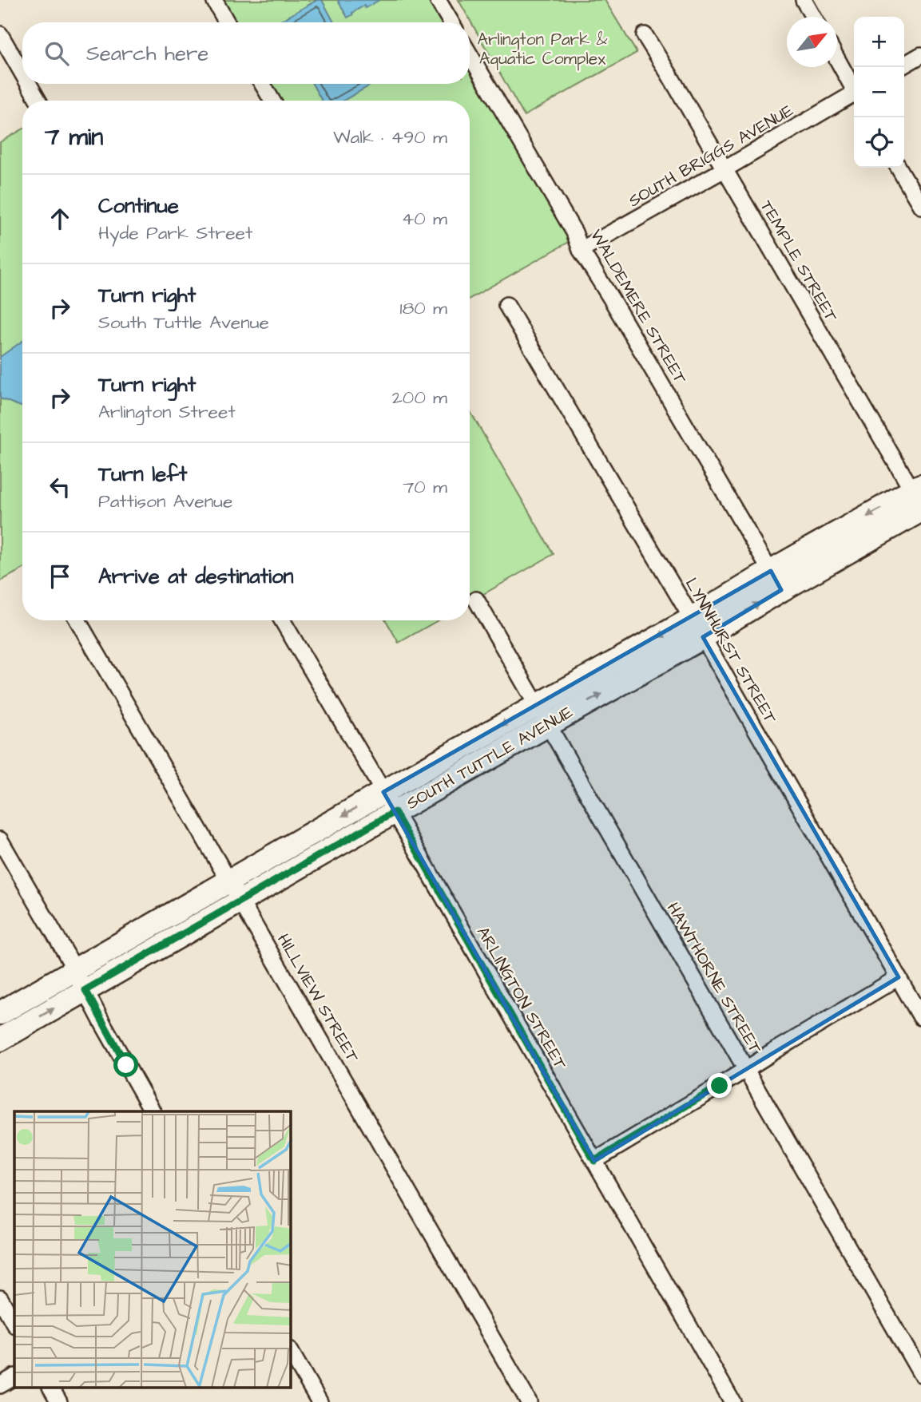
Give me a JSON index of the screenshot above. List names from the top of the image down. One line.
{"streets":{"main road":["SOUTH TUTTLE AVENUE"],"street":["SOUTH BRIGGS AVENUE","TEMPLE STREET","WALDEMERE STREET","LYNNHURST STREET","HAWTHORNE STREET","HILLVIEW STREET","ARLINGTON STREET"]},"crossings":[["SOUTH BRIGGS AVENUE","TEMPLE STREET"],["SOUTH BRIGGS AVENUE","WALDEMERE STREET"],["TEMPLE STREET","SOUTH TUTTLE AVENUE"],["WALDEMERE STREET","SOUTH TUTTLE AVENUE"],["LYNNHURST STREET","SOUTH TUTTLE AVENUE"],["SOUTH TUTTLE AVENUE","HAWTHORNE STREET"],["SOUTH TUTTLE AVENUE","HILLVIEW STREET"],["SOUTH TUTTLE AVENUE","ARLINGTON STREET"]],"parks":["Arlington Park & Aquatic Complex"],"north":"top right","page":{"map_buttons":["+","−"],"search":"Search here","heading":["7 min","Walk · 490 m"],"list":[["Continue","Hyde Park Street","40 m"],["Turn right","South Tuttle Avenue","180 m"],["Turn right","Arlington Street","200 m"],["Turn left","Pattison Avenue","70 m"],"Arrive at destination"]}}
